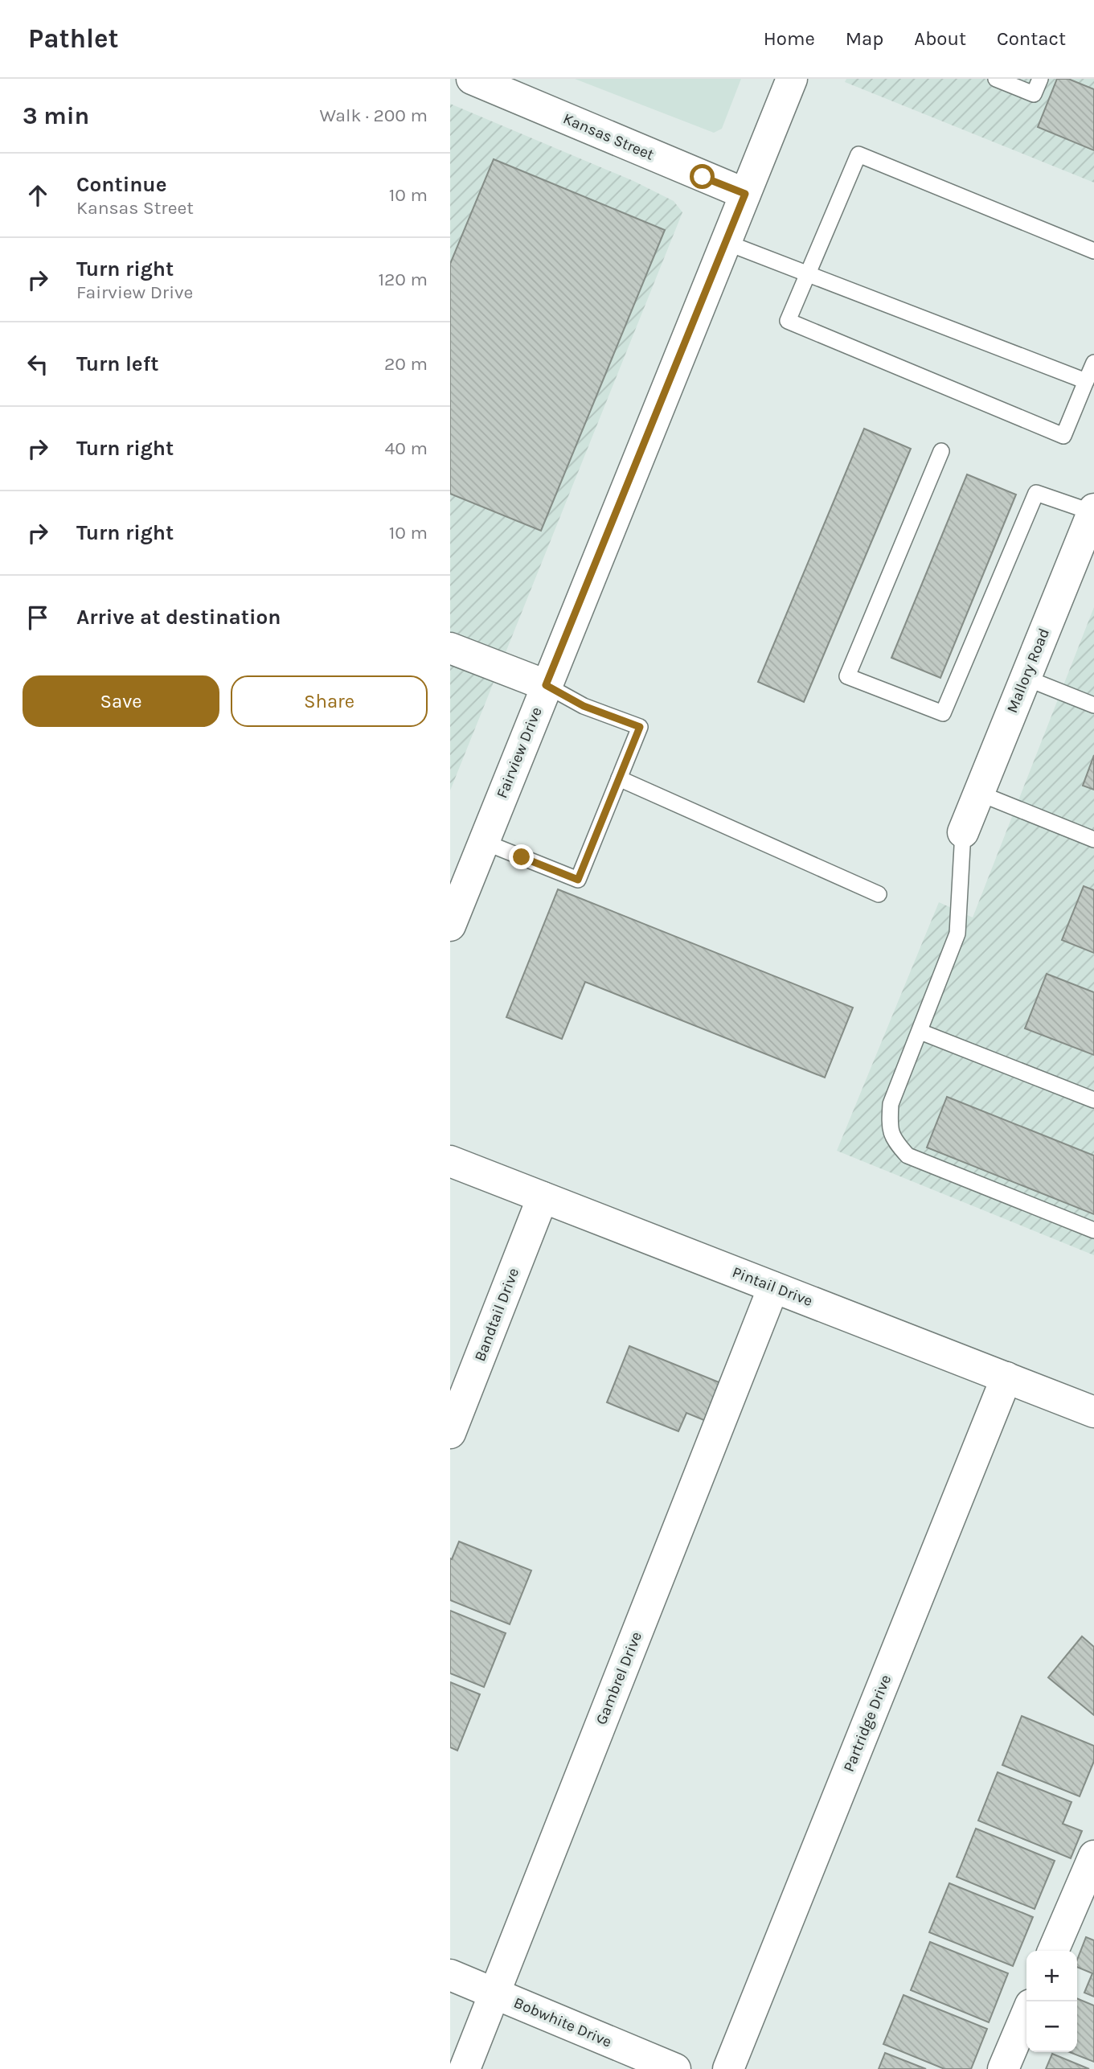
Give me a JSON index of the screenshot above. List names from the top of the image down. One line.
{"streets":{"street":["Kansas Street","Mallory Road","Fairview Drive","Pintail Drive","Bandtail Drive","Gambrel Drive","Partridge Drive","Bobwhite Drive"]},"crossings":[["Kansas Street","Fairview Drive"],["Pintail Drive","Bandtail Drive"],["Pintail Drive","Gambrel Drive"],["Pintail Drive","Partridge Drive"],["Gambrel Drive","Bobwhite Drive"]],"page":{"header":"Pathlet","nav":["Home","Map","About","Contact"],"heading":["3 min","Walk · 200 m"],"list":[["Continue","Kansas Street","10 m"],["Turn right","Fairview Drive","120 m"],["Turn left","20 m"],["Turn right","40 m"],["Turn right","10 m"],"Arrive at destination"],"buttons":["Save","Share"],"map_buttons":["+","−"]}}
